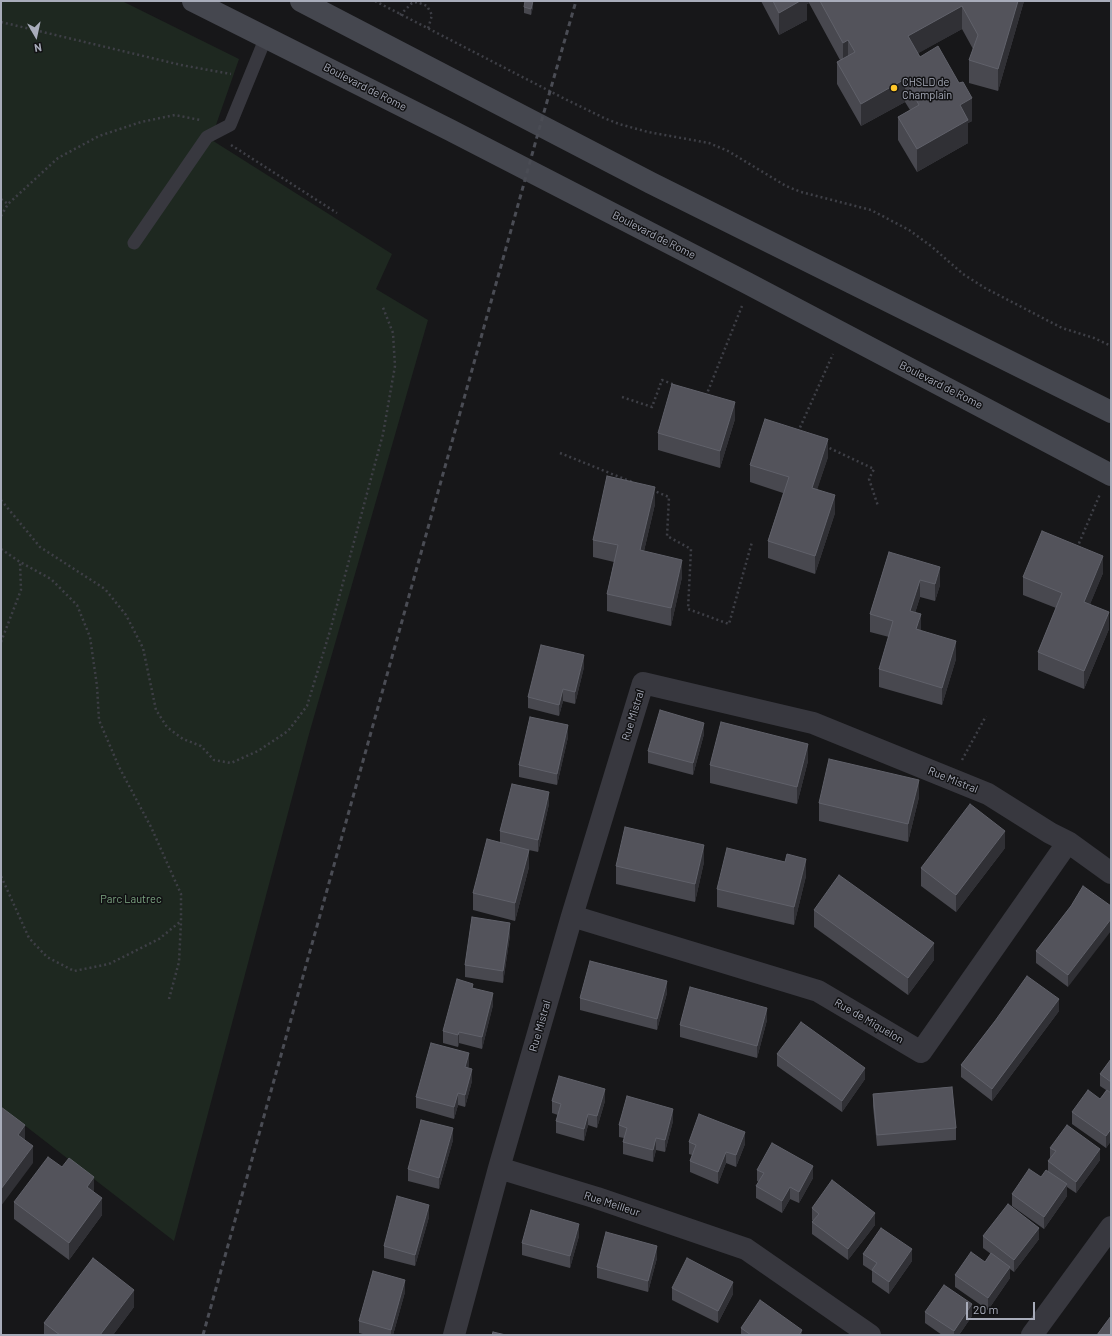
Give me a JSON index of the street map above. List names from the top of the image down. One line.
{"streets":{"main road":["Boulevard de Rome"],"street":["Rue Mistral","Rue de Miquelon","Rue Meilleur"]},"crossings":[["Rue Mistral","Rue de Miquelon"],["Rue Mistral","Rue Meilleur"]],"parks":["Parc Lautrec"],"places":["CHSLD de Champlain"],"scale_bar":"20 m","north":"bottom"}
